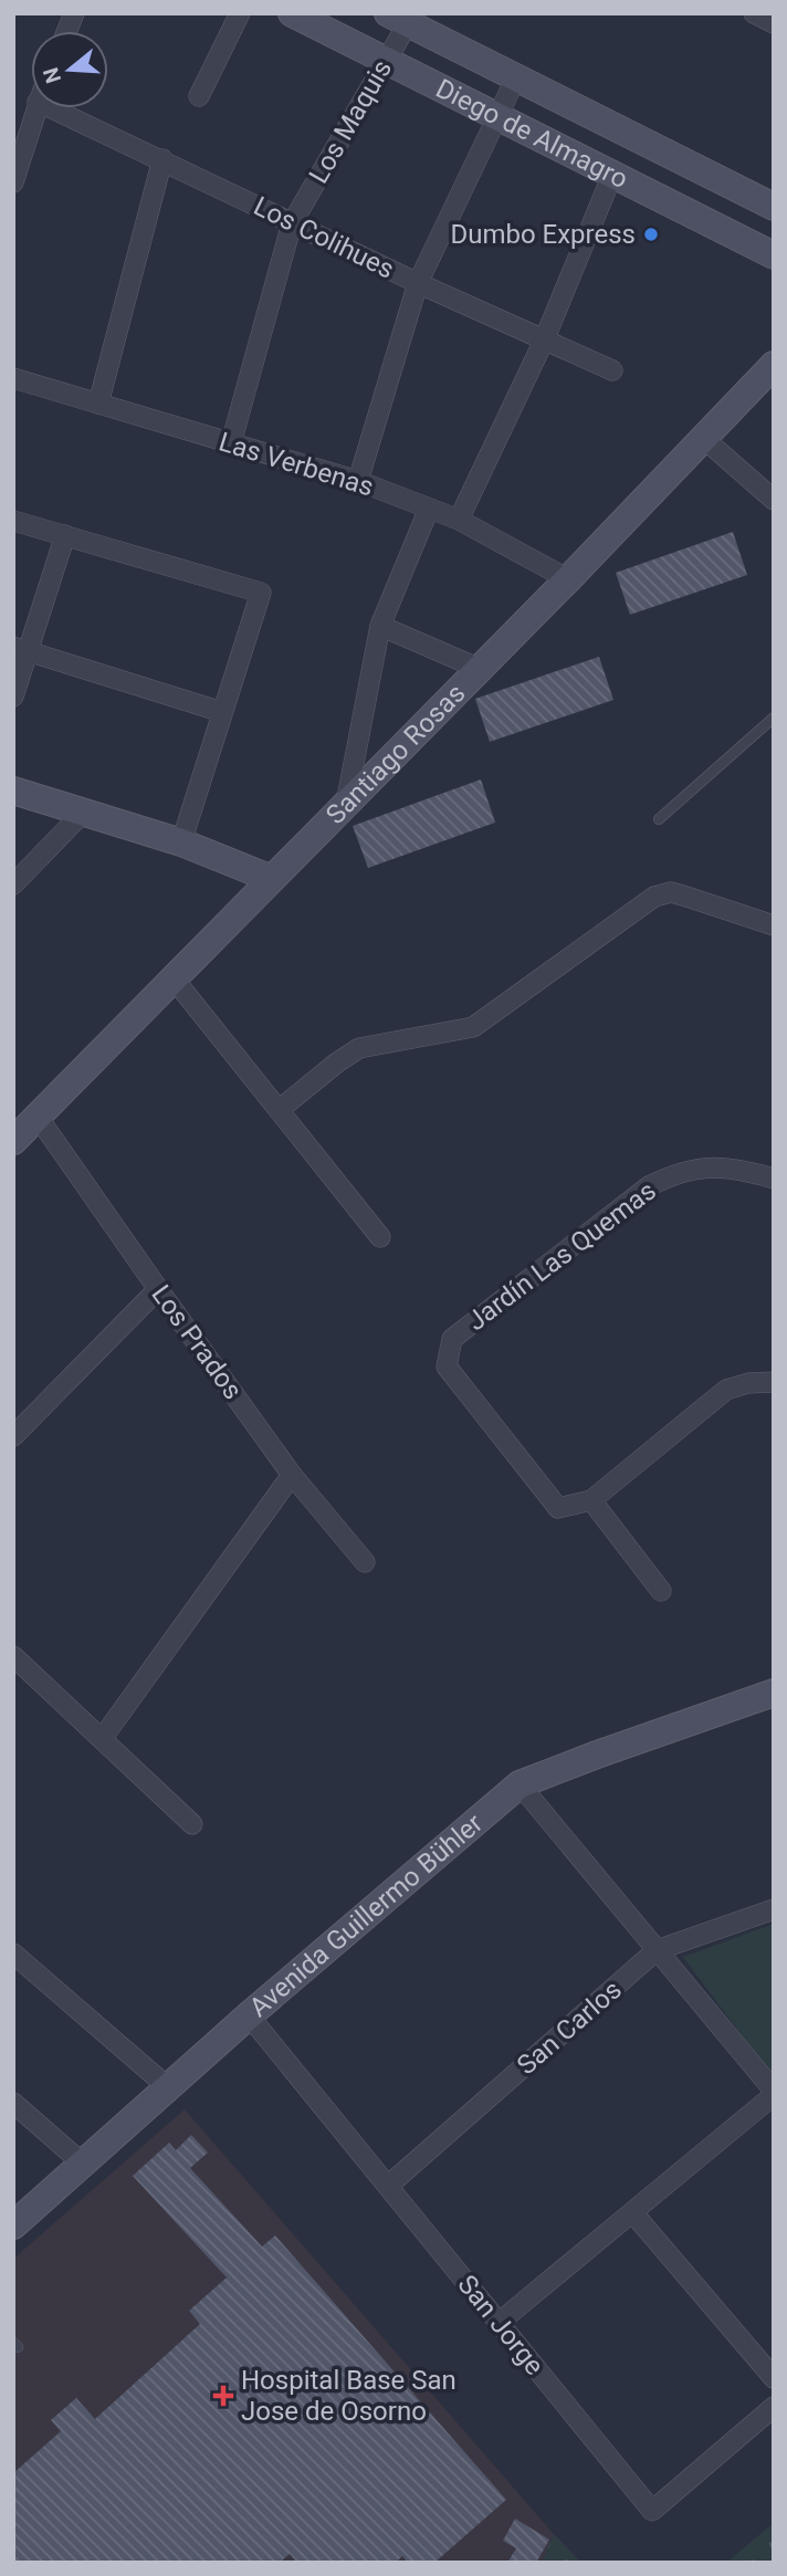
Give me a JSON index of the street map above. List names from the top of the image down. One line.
{"streets":{"main road":["Diego de Almagro","Santiago Rosas","Avenida Guillermo Bühler"],"street":["Los Maquis","Los Colihues","Las Verbenas","Jardín Las Quemas","Los Prados","San Carlos","San Jorge"]},"crossings":[["Los Maquis","Diego de Almagro"],["Los Maquis","Los Colihues"],["Los Maquis","Las Verbenas"],["Las Verbenas","Santiago Rosas"],["Santiago Rosas","Los Prados"],["Avenida Guillermo Bühler","San Jorge"],["San Carlos","San Jorge"]],"places":{"other":["Dumbo Express"],"health":["Hospital Base San Jose de Osorno"]},"north":"left"}
